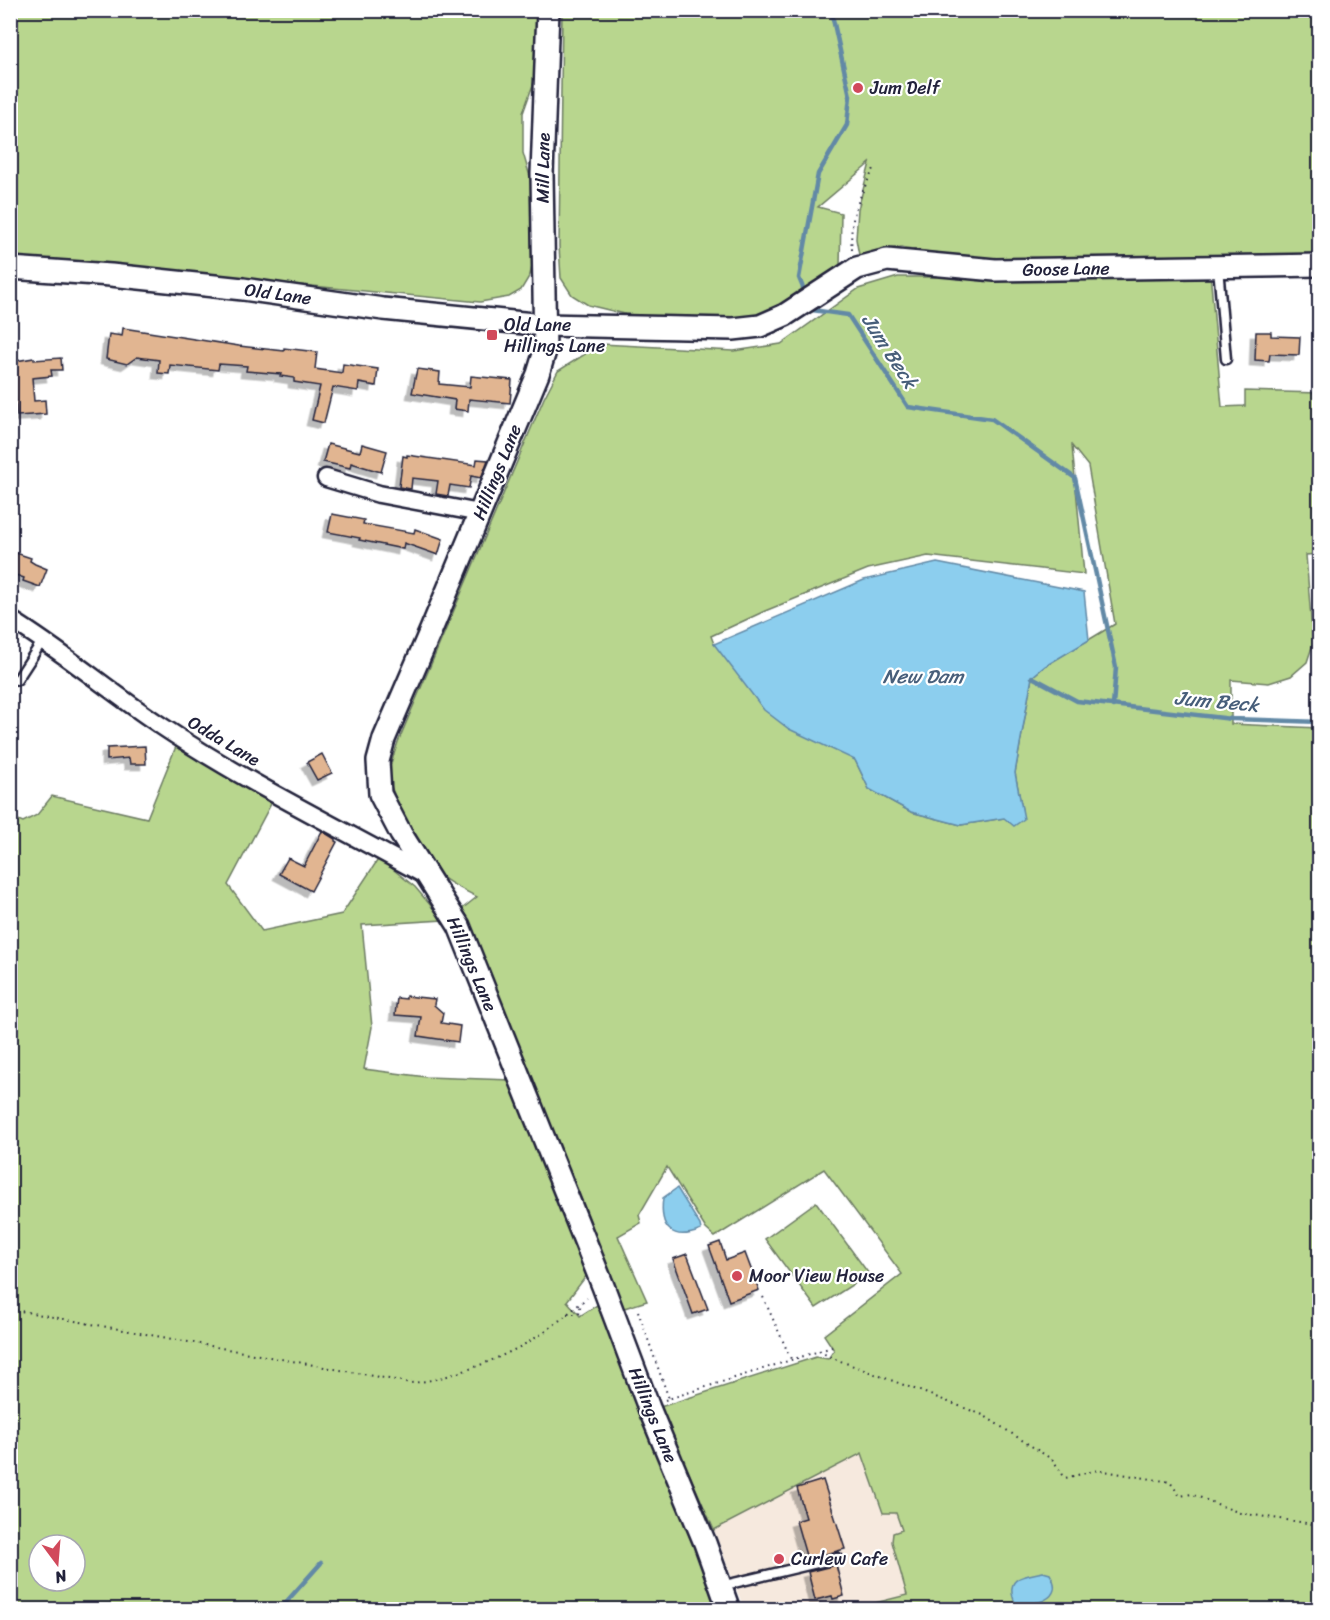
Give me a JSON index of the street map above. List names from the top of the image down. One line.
{"streets":{"street":["Mill Lane","Goose Lane","Old Lane","Hillings Lane","Odda Lane"]},"crossings":[["Mill Lane","Goose Lane"],["Mill Lane","Old Lane"],["Mill Lane","Hillings Lane"],["Goose Lane","Old Lane"],["Goose Lane","Hillings Lane"],["Old Lane","Hillings Lane"],["Hillings Lane","Odda Lane"]],"water":["Jum Beck","New Dam"],"places":{"other":["Jum Delf","Moor View House","Curlew Cafe"],"transit":["Old Lane Hillings Lane"]},"north":"bottom"}
